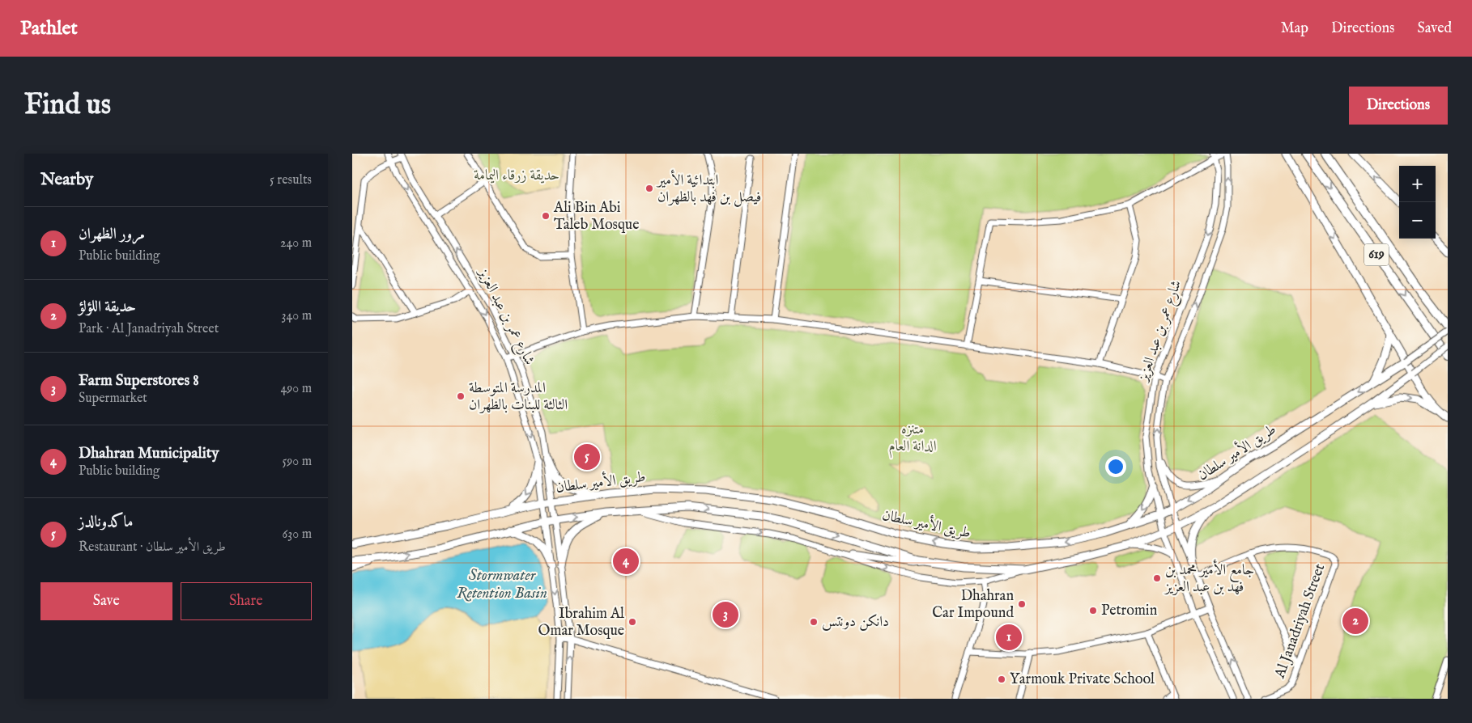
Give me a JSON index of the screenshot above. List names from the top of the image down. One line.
{"streets":{"highway":["619"],"main road":["طريق الأمير سلطان"],"street":["شارع عمر بن عبد العزيز","Al Janadriyah Street"]},"crossings":[["شارع عمر بن عبد العزيز","طريق الأمير سلطان"]],"water":["Stormwater Retention Basin"],"parks":["حديقة زرقاء اليمامة","متنزه الدانة العام"],"places":["ابتدائية الأمير فيصل بن فهد بالظهران","Ali Bin Abi Taleb Mosque","المدرسة المتوسطة الثالثة للبنات بالظهران","جامع الأمير محمد بن فهد بن عبد العزيز","Dhahran Car Impound","Petromin","Ibrahim Al Omar Mosque","دانكن دونتس","Yarmouk Private School"],"page":{"header":"Pathlet","nav":["Map","Directions","Saved"],"buttons":["Directions",["Save","Share"]],"title":"Find us","heading":["Nearby","5 results"],"map_buttons":["+","−"],"list":[{"mark":"1","name":"مرور الظهران","note":"Public building","value":"240 m"},{"mark":"2","name":"حديقة اللؤلؤ","note":"Park · Al Janadriyah Street","value":"340 m"},{"mark":"3","name":"Farm Superstores 8","note":"Supermarket","value":"490 m"},{"mark":"4","name":"Dhahran Municipality","note":"Public building","value":"590 m"},{"mark":"5","name":"ماكدونالدز","note":"Restaurant · طريق الأمير سلطان","value":"630 m"}],"pins":["5","4","3","2","1"]}}
